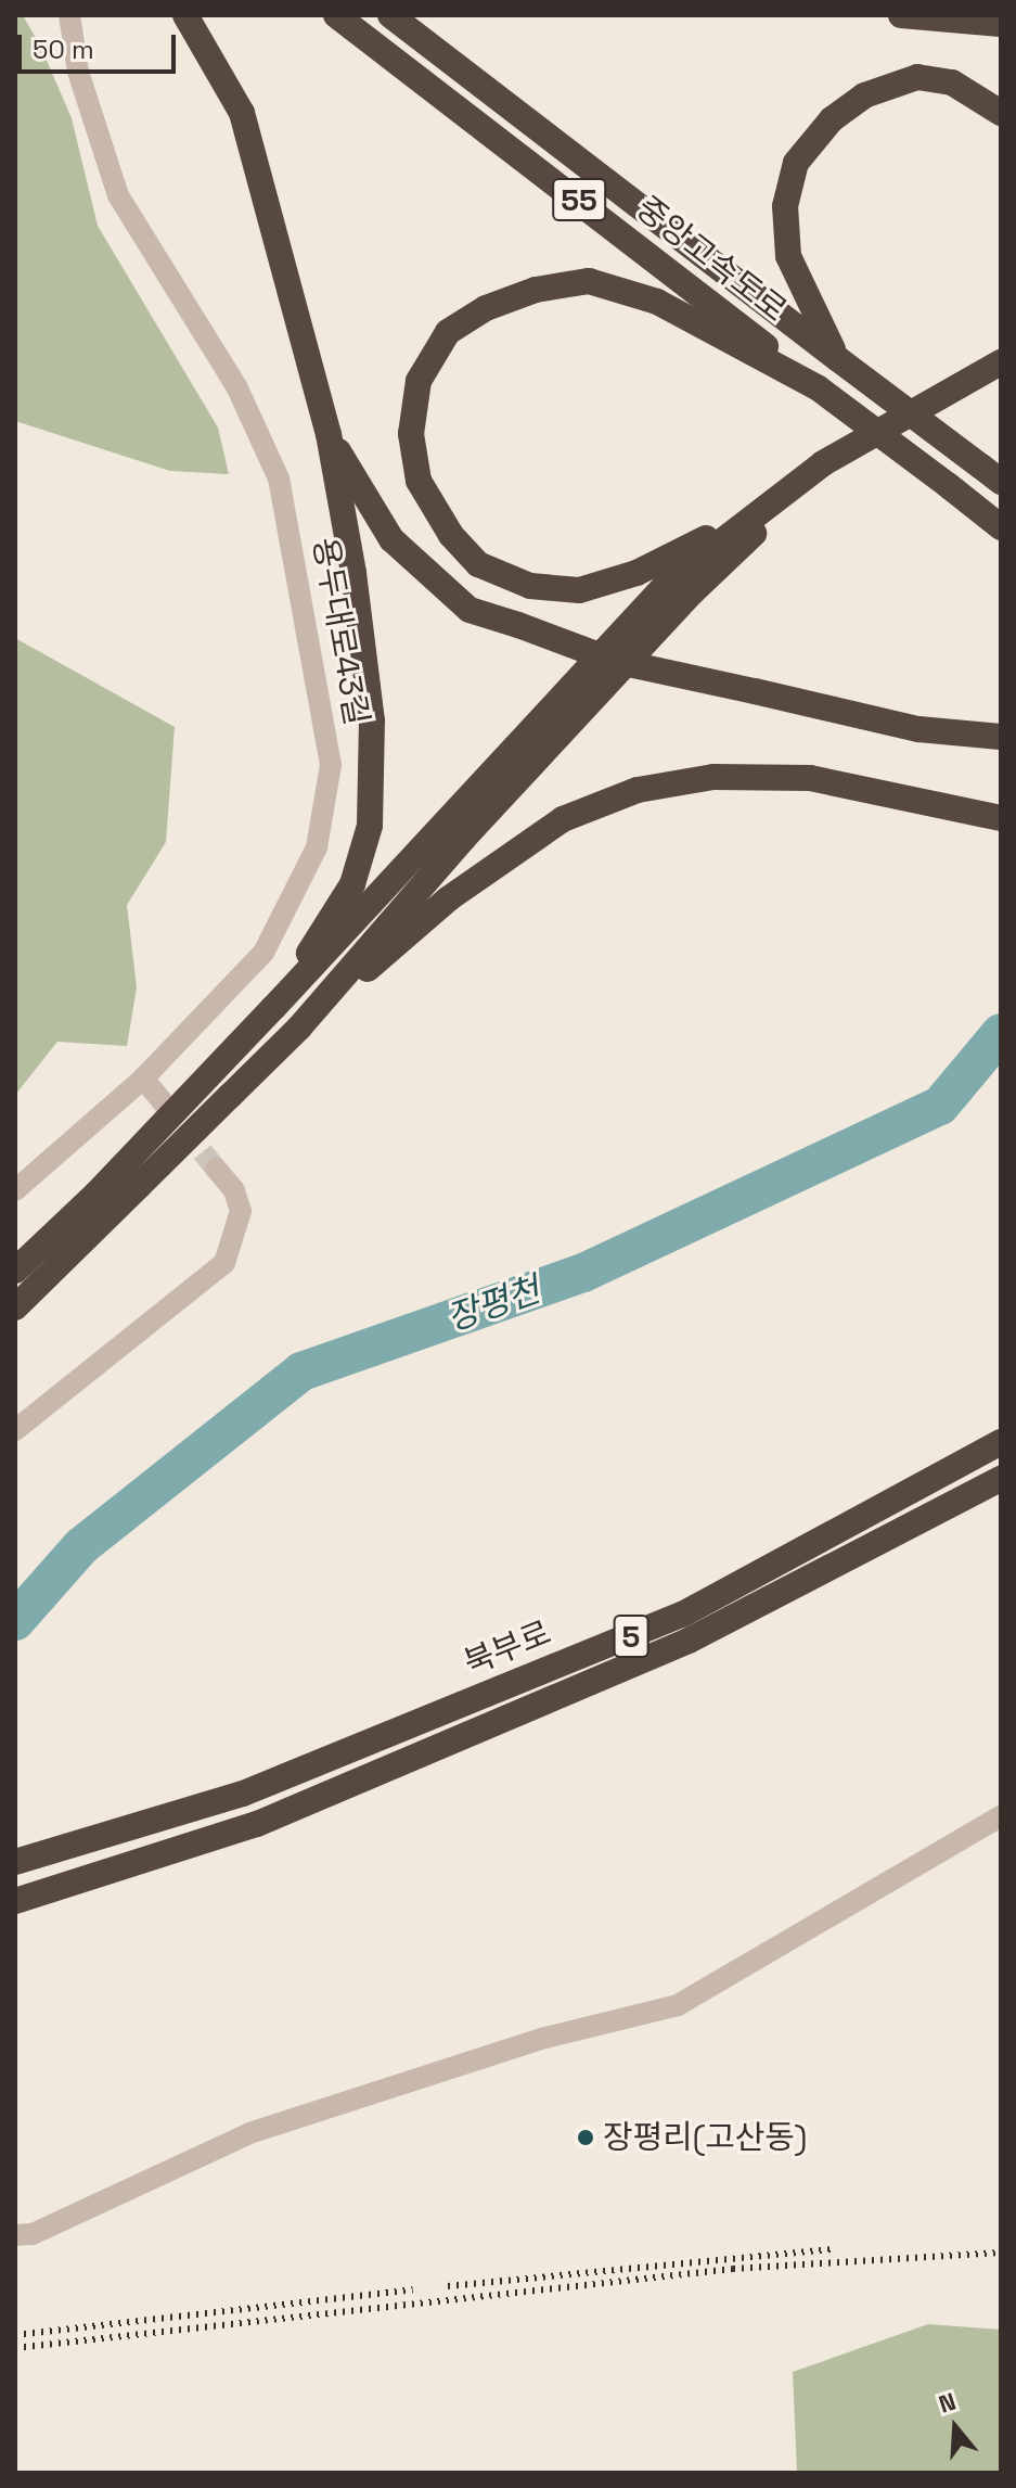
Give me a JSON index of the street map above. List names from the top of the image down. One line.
{"streets":{"highway":["55","중앙고속도로","5","북부로"],"street":["용두대로43길"]},"water":["장평천"],"places":["장평리(고산동)"],"scale_bar":"50 m","north":"top"}
